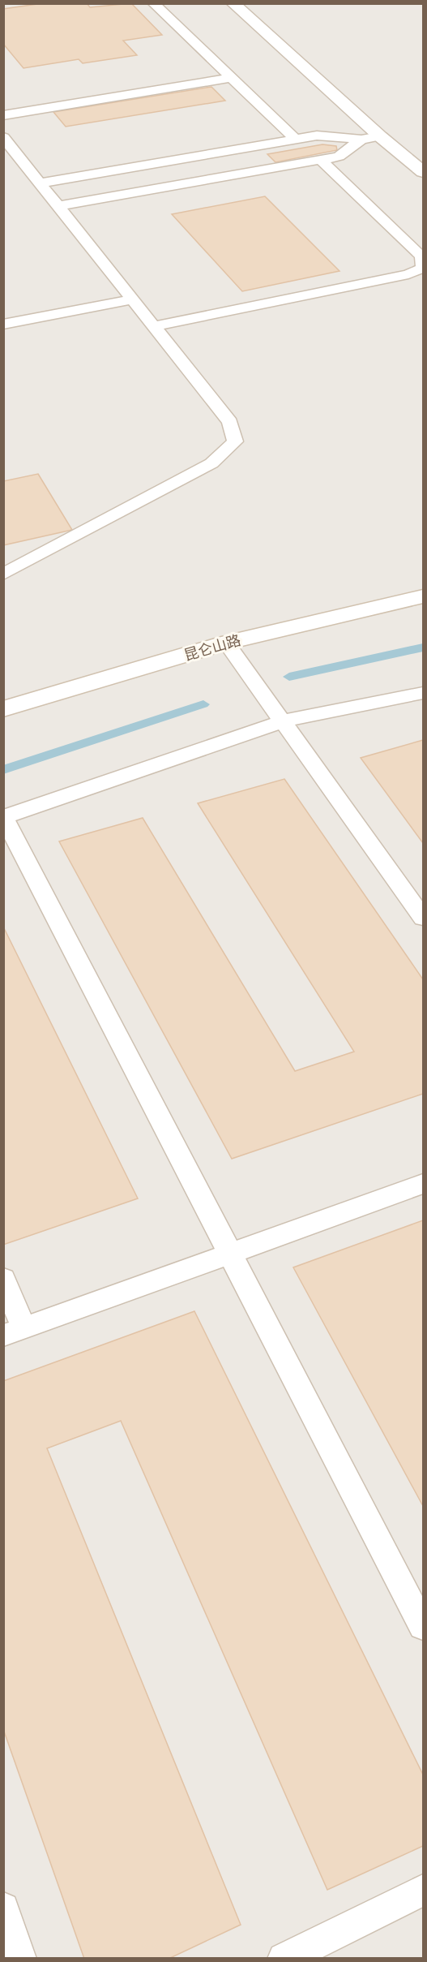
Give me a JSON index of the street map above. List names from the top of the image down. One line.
{"streets":{"street":["昆仑山路"]}}
